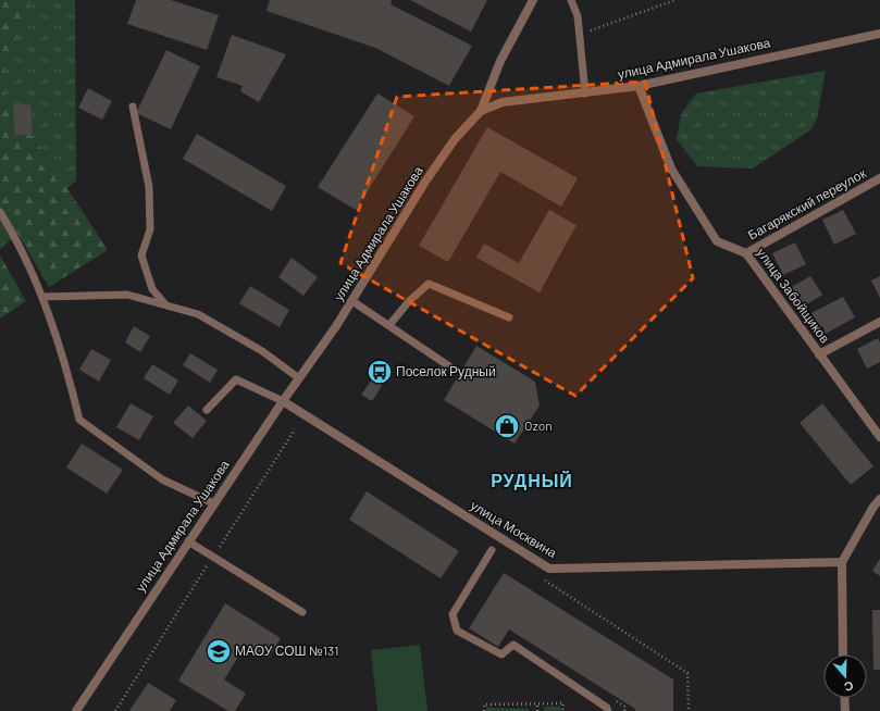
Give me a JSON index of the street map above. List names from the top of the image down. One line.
{"streets":{"street":["улица Адмирала Ушакова","Багарякский переулок","улица Забойщиков","улица Москвина"]},"crossings":[["улица Адмирала Ушакова","улица Забойщиков"],["улица Адмирала Ушакова","улица Москвина"],["Багарякский переулок","улица Забойщиков"]],"districts":["РУДНЫЙ"],"places":{"bus stop":["Поселок Рудный"],"shop":["Ozon"],"school or university":["МАОУ СОШ №131"]},"north":"bottom"}
